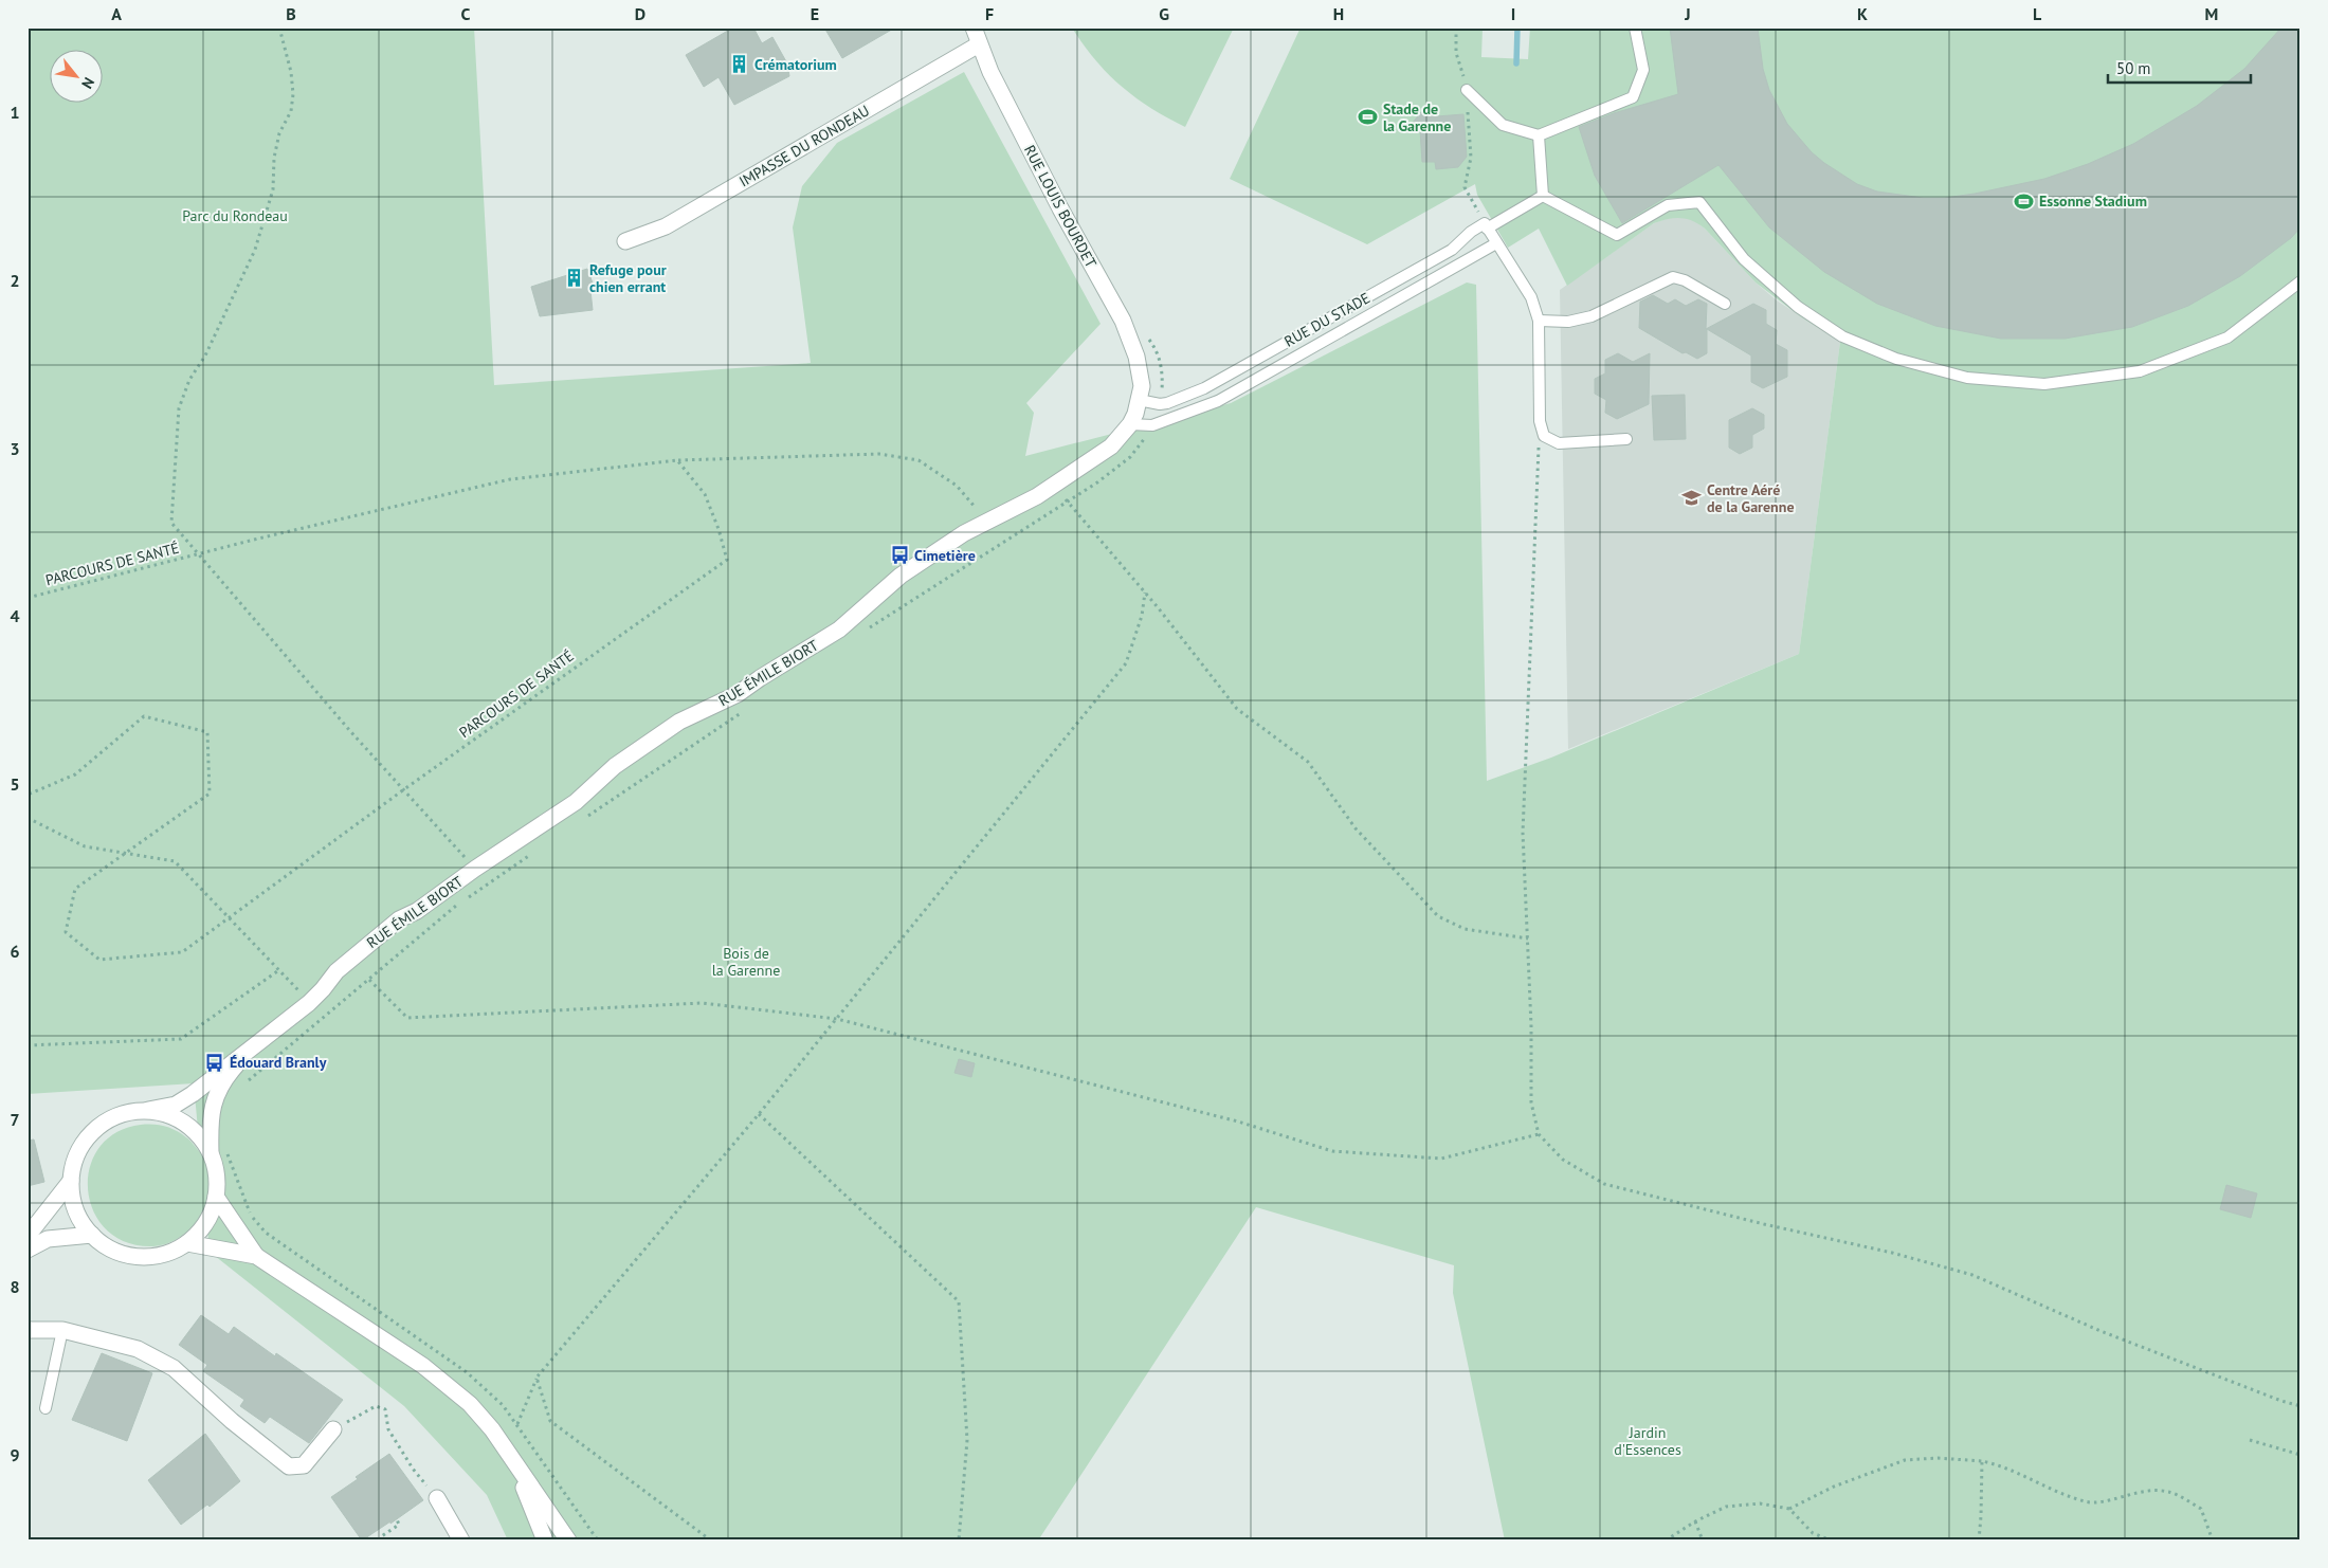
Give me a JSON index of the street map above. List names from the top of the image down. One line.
{"streets":{"street":["IMPASSE DU RONDEAU","RUE LOUIS BOURDET","RUE ÉMILE BIORT"],"lane":["RUE DU STADE"],"path":["PARCOURS DE SANTÉ"]},"crossings":[["IMPASSE DU RONDEAU","RUE LOUIS BOURDET"],["RUE LOUIS BOURDET","RUE ÉMILE BIORT"],["RUE DU STADE","RUE ÉMILE BIORT"]],"parks":["Parc du Rondeau","Bois de la Garenne","Jardin d'Essences"],"places":{"building":["Crématorium","Refuge pour chien errant"],"sports":["Stade de la Garenne","Essonne Stadium"],"school or university":["Centre Aéré de la Garenne"],"bus stop":["Cimetière","Édouard Branly"]},"scale_bar":"50 m","north":"bottom right","grid":{"columns":["A","B","C","D","E","F","G","H","I","J","K","L","M"],"rows":["1","2","3","4","5","6","7","8","9"]}}
